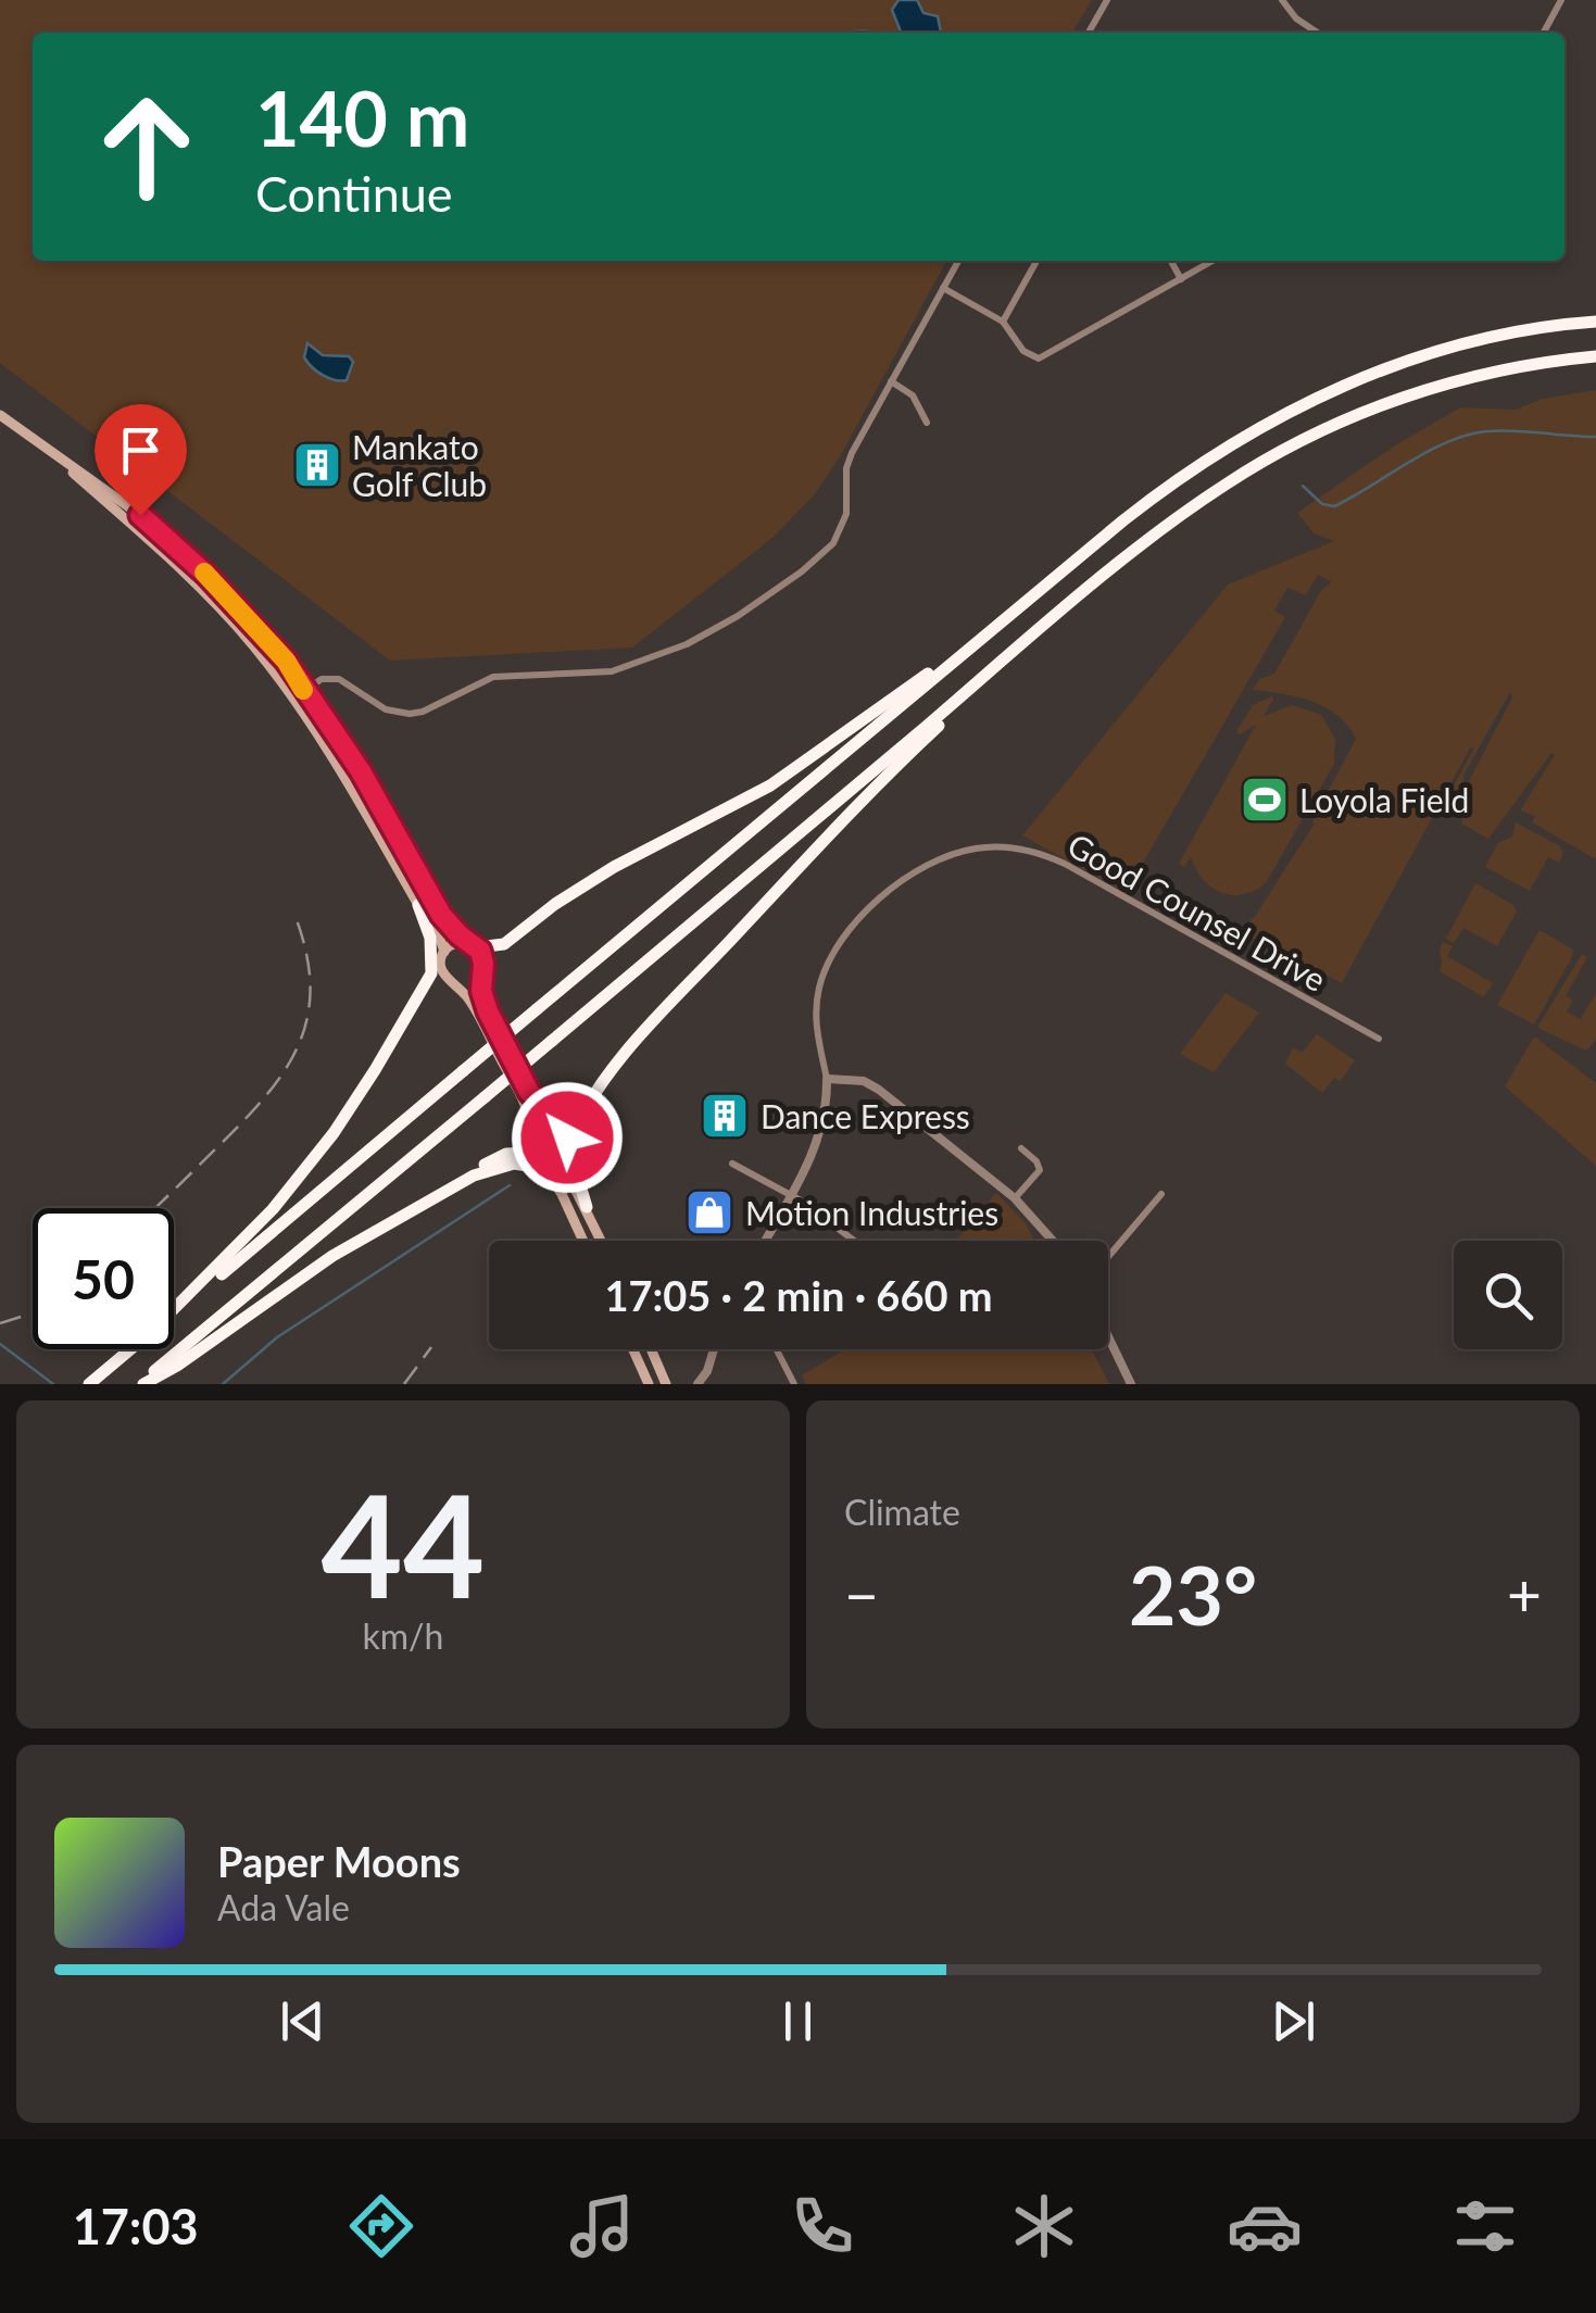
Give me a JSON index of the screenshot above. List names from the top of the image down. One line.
{"streets":{"street":["Good Counsel Drive"]},"places":{"building":["Mankato Golf Club","Dance Express"],"sports":["Loyola Field"],"shop":["Motion Industries"]},"page":{"turn":["140 m","Continue"],"limit":"50","trip":"17:05 · 2 min · 660 m","tile":[["44","km/h"],"Climate"],"heat":["−","23°","+"],"song":["Paper Moons","Ada Vale"],"tabs":"17:03"}}
